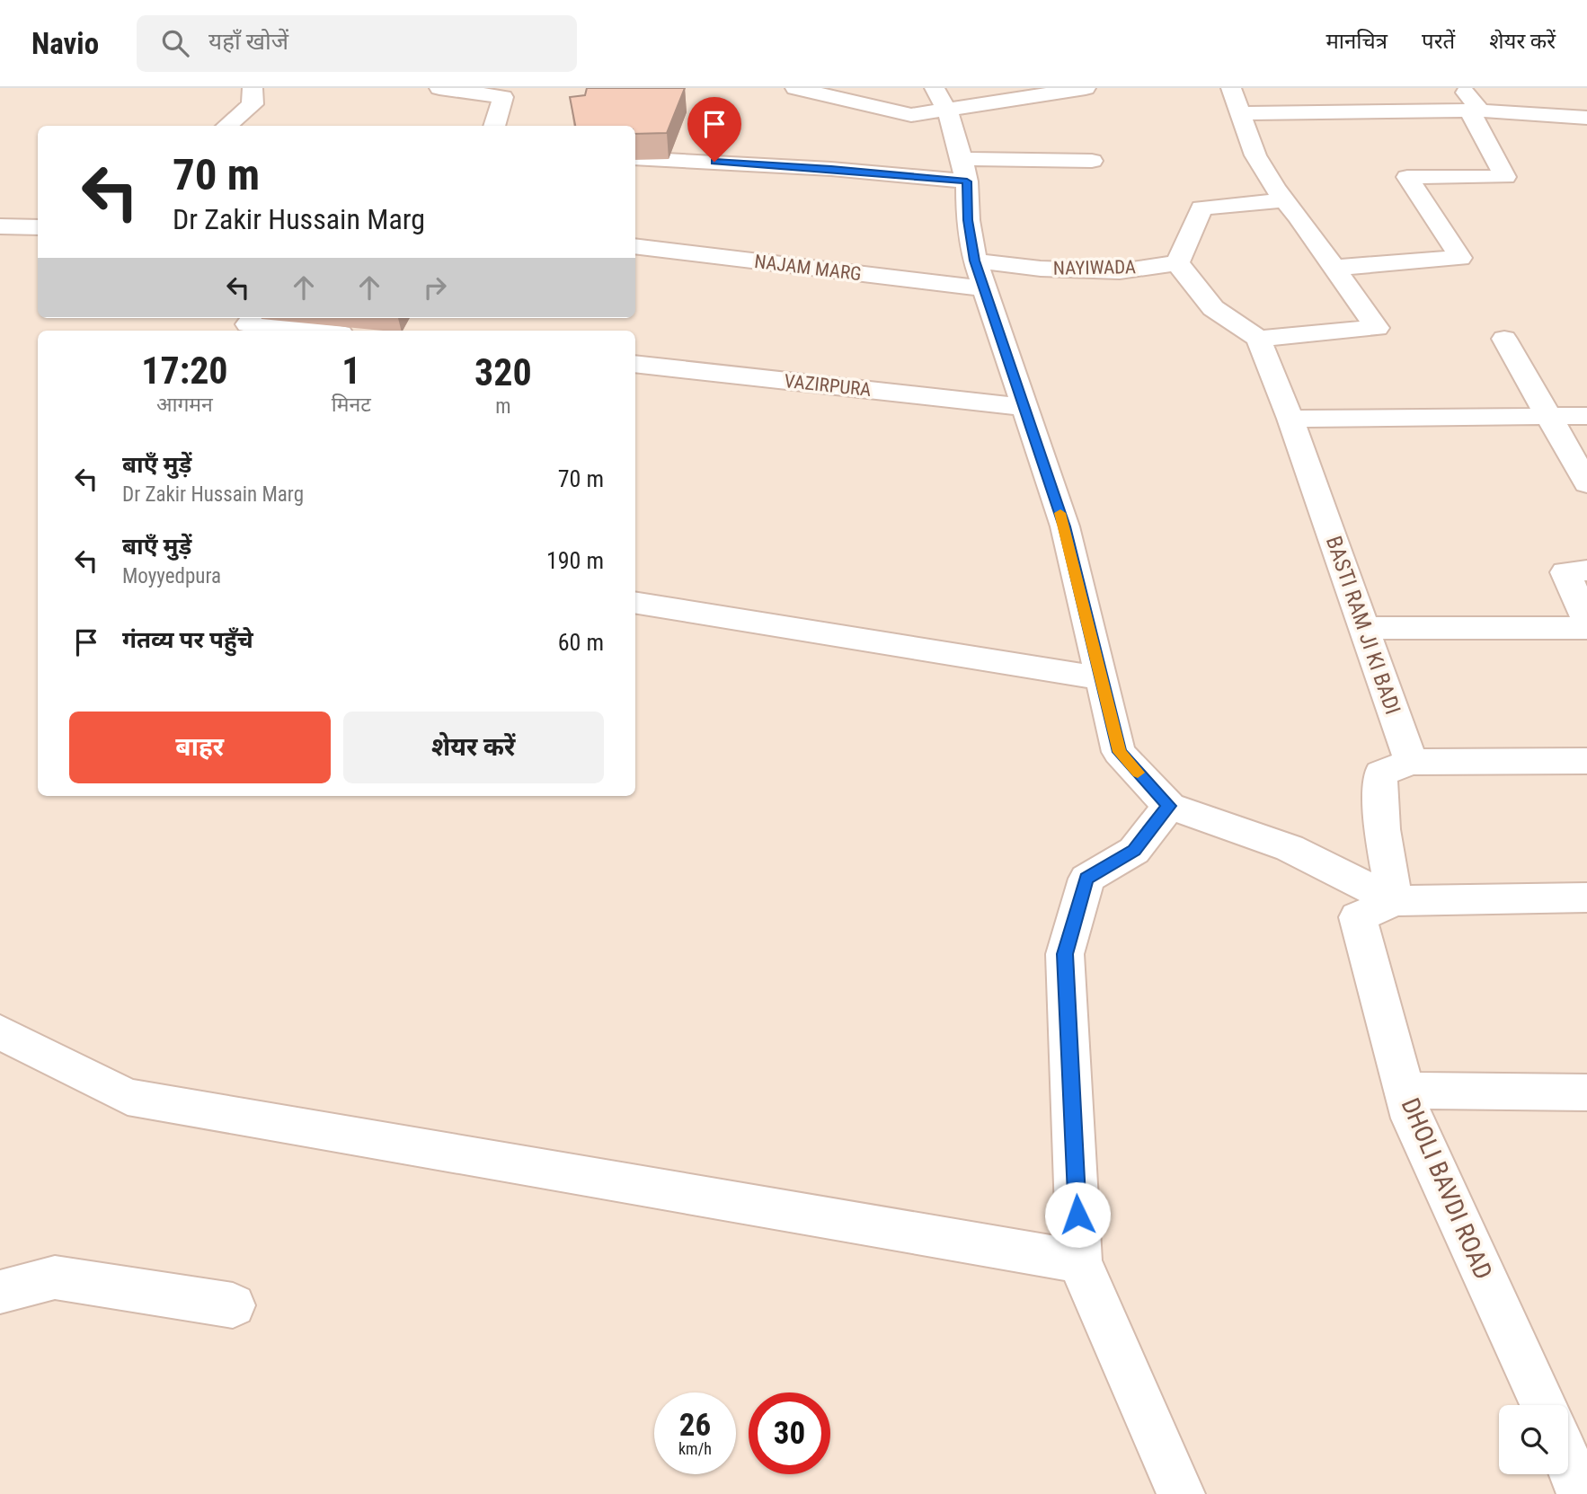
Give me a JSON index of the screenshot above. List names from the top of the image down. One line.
{"streets":{"street":["NAJAM MARG","NAYIWADA","VAZIRPURA","BASTI RAM JI KI BADI","DHOLI BAVDI ROAD"]},"page":{"header":"Navio","search":"यहाँ खोजें","nav":["मानचित्र","परतें","शेयर करें"],"turn":["70 m","Dr Zakir Hussain Marg"],"eta":["17:20","आगमन","1","मिनट","320","m"],"list":[{"name":"बाएँ मुड़ें","note":"Dr Zakir Hussain Marg","value":"70 m"},{"name":"बाएँ मुड़ें","note":"Moyyedpura","value":"190 m"},{"name":"गंतव्य पर पहुँचे","value":"60 m"}],"buttons":["बाहर","शेयर करें"],"speed":"26 km/h","limit":"30"}}
